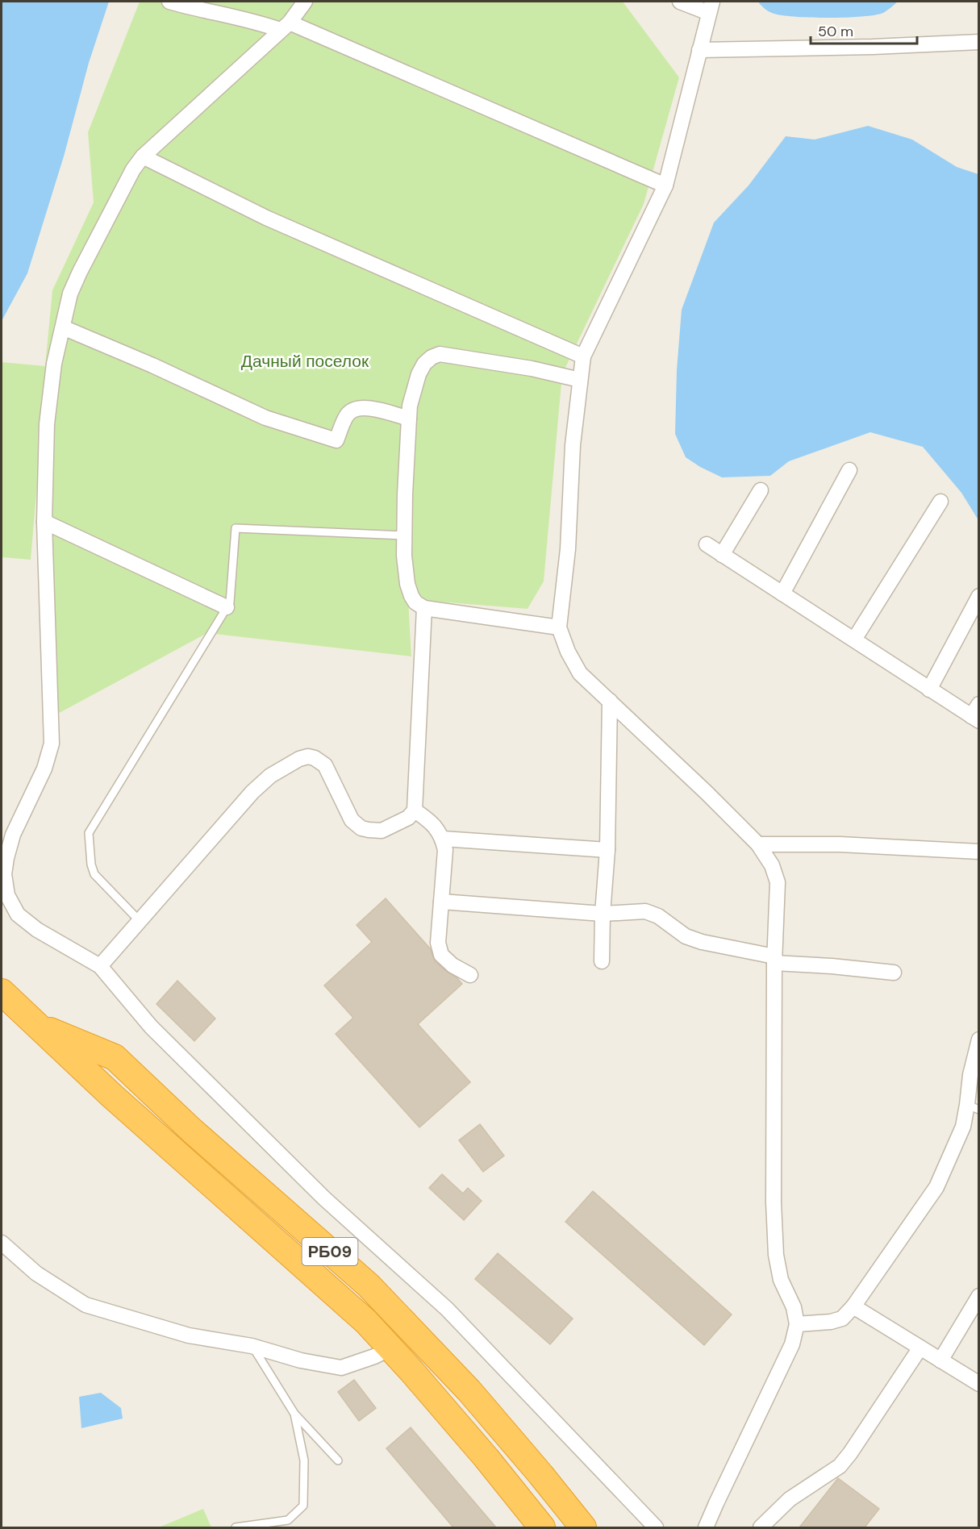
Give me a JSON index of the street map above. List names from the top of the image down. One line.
{"streets":{"highway":["РБ09"]},"parks":["Дачный поселок"],"scale_bar":"50 m"}
